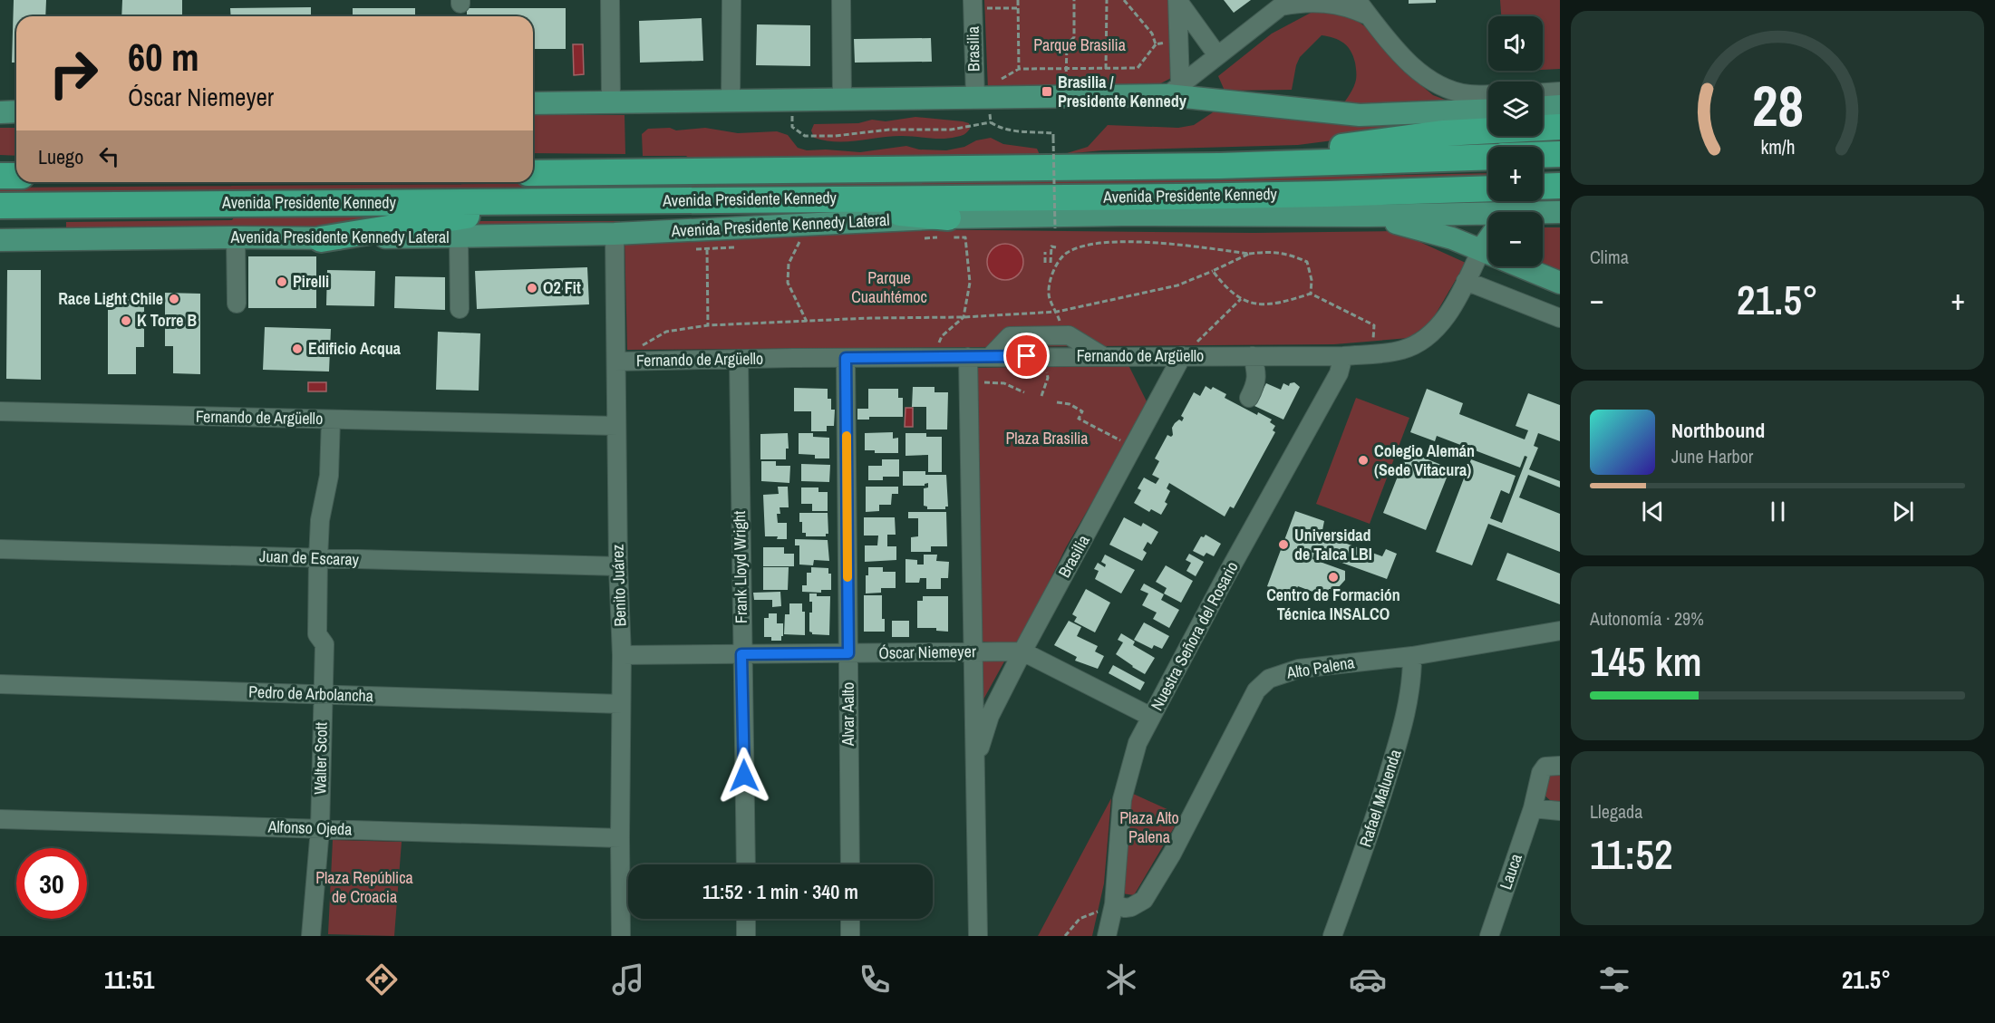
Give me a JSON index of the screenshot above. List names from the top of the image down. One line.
{"streets":{"highway":["Avenida Presidente Kennedy"],"main road":["Avenida Presidente Kennedy Lateral"],"street":["Brasilia","Fernando de Argüello","Juan de Escaray","Frank Lloyd Wright","Benito Juárez","Nuestra Señora del Rosario","Óscar Niemeyer","Alto Palena","Pedro de Arbolancha","Alvar Aalto","Walter Scott","Rafael Maluenda","Alfonso Ojeda","Lauca"]},"crossings":[["Brasilia","Fernando de Argüello"],["Brasilia","Óscar Niemeyer"],["Avenida Presidente Kennedy Lateral","Benito Juárez"],["Fernando de Argüello","Frank Lloyd Wright"],["Fernando de Argüello","Benito Juárez"],["Fernando de Argüello","Nuestra Señora del Rosario"],["Fernando de Argüello","Alvar Aalto"],["Fernando de Argüello","Walter Scott"],["Juan de Escaray","Benito Juárez"],["Juan de Escaray","Walter Scott"],["Frank Lloyd Wright","Óscar Niemeyer"],["Benito Juárez","Óscar Niemeyer"],["Benito Juárez","Pedro de Arbolancha"],["Benito Juárez","Alfonso Ojeda"],["Nuestra Señora del Rosario","Óscar Niemeyer"],["Nuestra Señora del Rosario","Alto Palena"],["Óscar Niemeyer","Alvar Aalto"],["Alto Palena","Rafael Maluenda"],["Pedro de Arbolancha","Walter Scott"],["Walter Scott","Alfonso Ojeda"]],"parks":["Parque Brasilia","Parque Cuauhtémoc","Plaza Brasilia","Plaza Alto Palena","Plaza República de Croacia"],"places":{"transit":["Brasilia / Presidente Kennedy"],"other":["Pirelli","O2 Fit","Race Light Chile","K Torre B","Edificio Acqua","Colegio Alemán (Sede Vitacura)","Universidad de Talca LBI","Centro de Formación Técnica INSALCO"]},"page":{"map_buttons":["+","−"],"turn":["60 m","Óscar Niemeyer"],"then":"Luego","tile":["Clima",["Autonomía · 29%","145 km"],["Llegada","11:52"]],"heat":["−","21.5°","+"],"song":["Northbound","June Harbor"],"limit":"30","trip":"11:52 · 1 min · 340 m","tabs":["11:51","21.5°"],"gauge":["28","km/h"]}}
